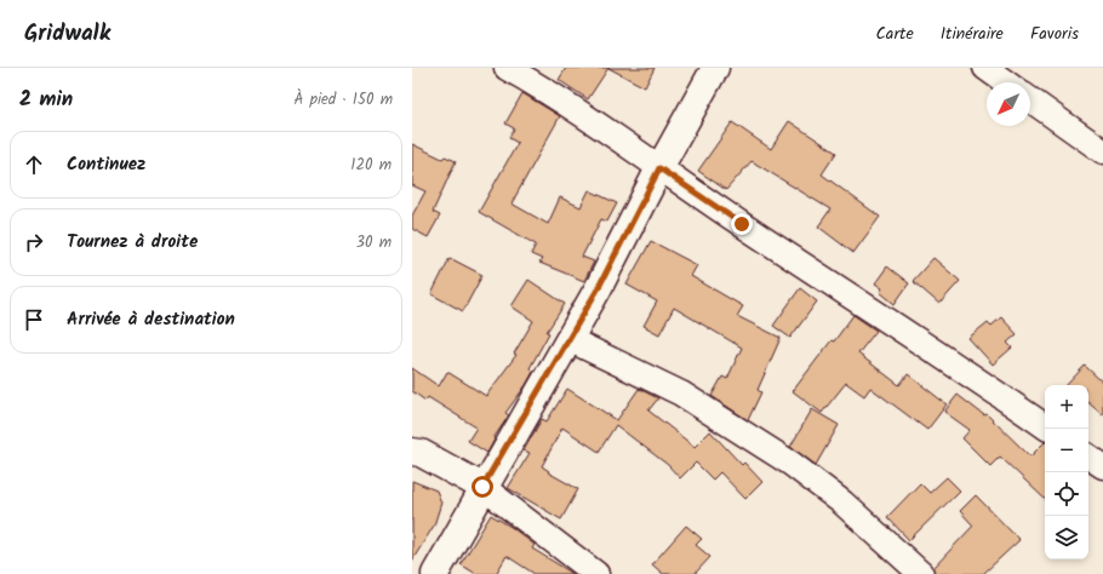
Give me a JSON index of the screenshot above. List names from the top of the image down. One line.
{"north":"bottom left","page":{"header":"Gridwalk","nav":["Carte","Itinéraire","Favoris"],"heading":["2 min","À pied · 150 m"],"list":[["Continuez","120 m"],["Tournez à droite","30 m"],"Arrivée à destination"],"map_buttons":["+","−"]}}
